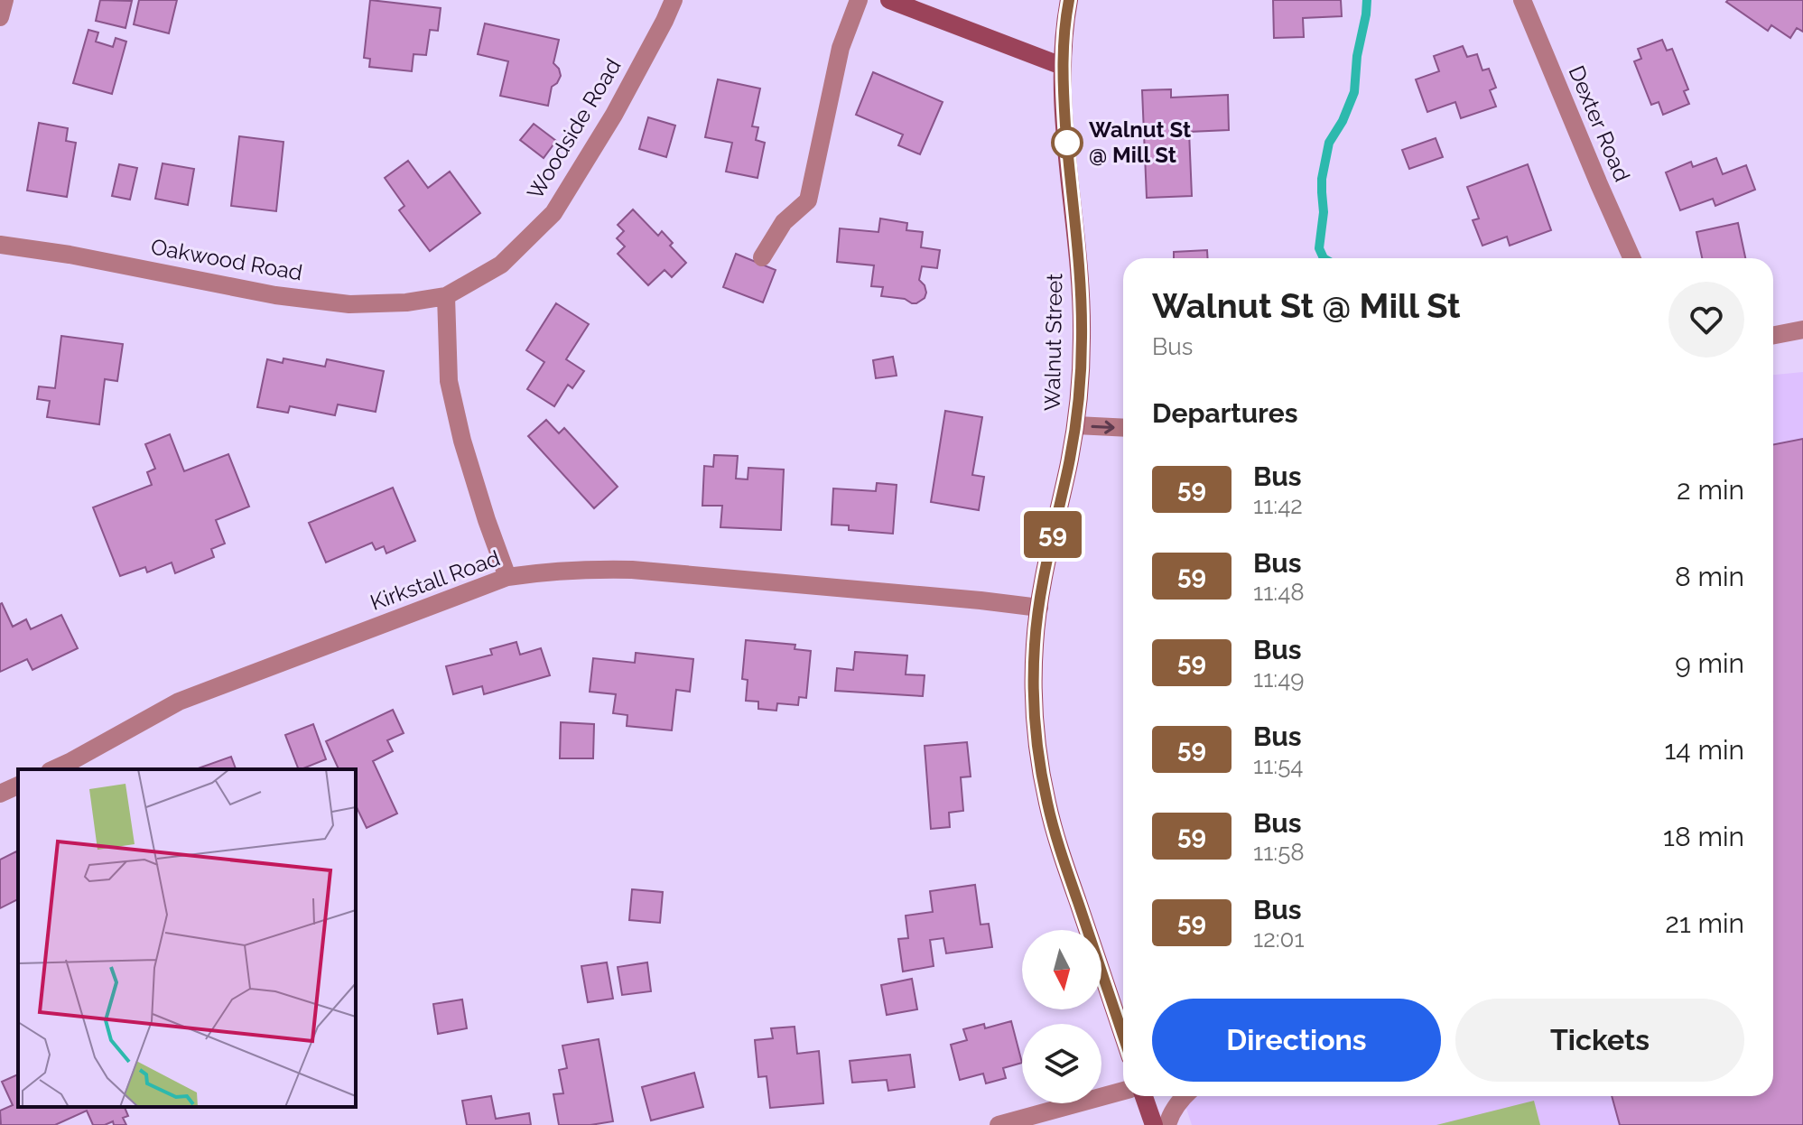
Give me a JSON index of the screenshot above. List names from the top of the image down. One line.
{"streets":{"main road":["Walnut Street"],"street":["Dexter Road","Woodside Road","Oakwood Road","Kirkstall Road"]},"crossings":[["Woodside Road","Oakwood Road"],["Walnut Street","Kirkstall Road"]],"places":["Walnut St @ Mill St"],"lines":["bus line 59"],"north":"bottom","page":{"on_map":"59","heading":[["Walnut St @ Mill St","Bus"],"Departures"],"list":[{"mark":"59","name":"Bus","note":"11:42","value":"2 min"},{"mark":"59","name":"Bus","note":"11:48","value":"8 min"},{"mark":"59","name":"Bus","note":"11:49","value":"9 min"},{"mark":"59","name":"Bus","note":"11:54","value":"14 min"},{"mark":"59","name":"Bus","note":"11:58","value":"18 min"},{"mark":"59","name":"Bus","note":"12:01","value":"21 min"}],"buttons":["Directions","Tickets"]}}
